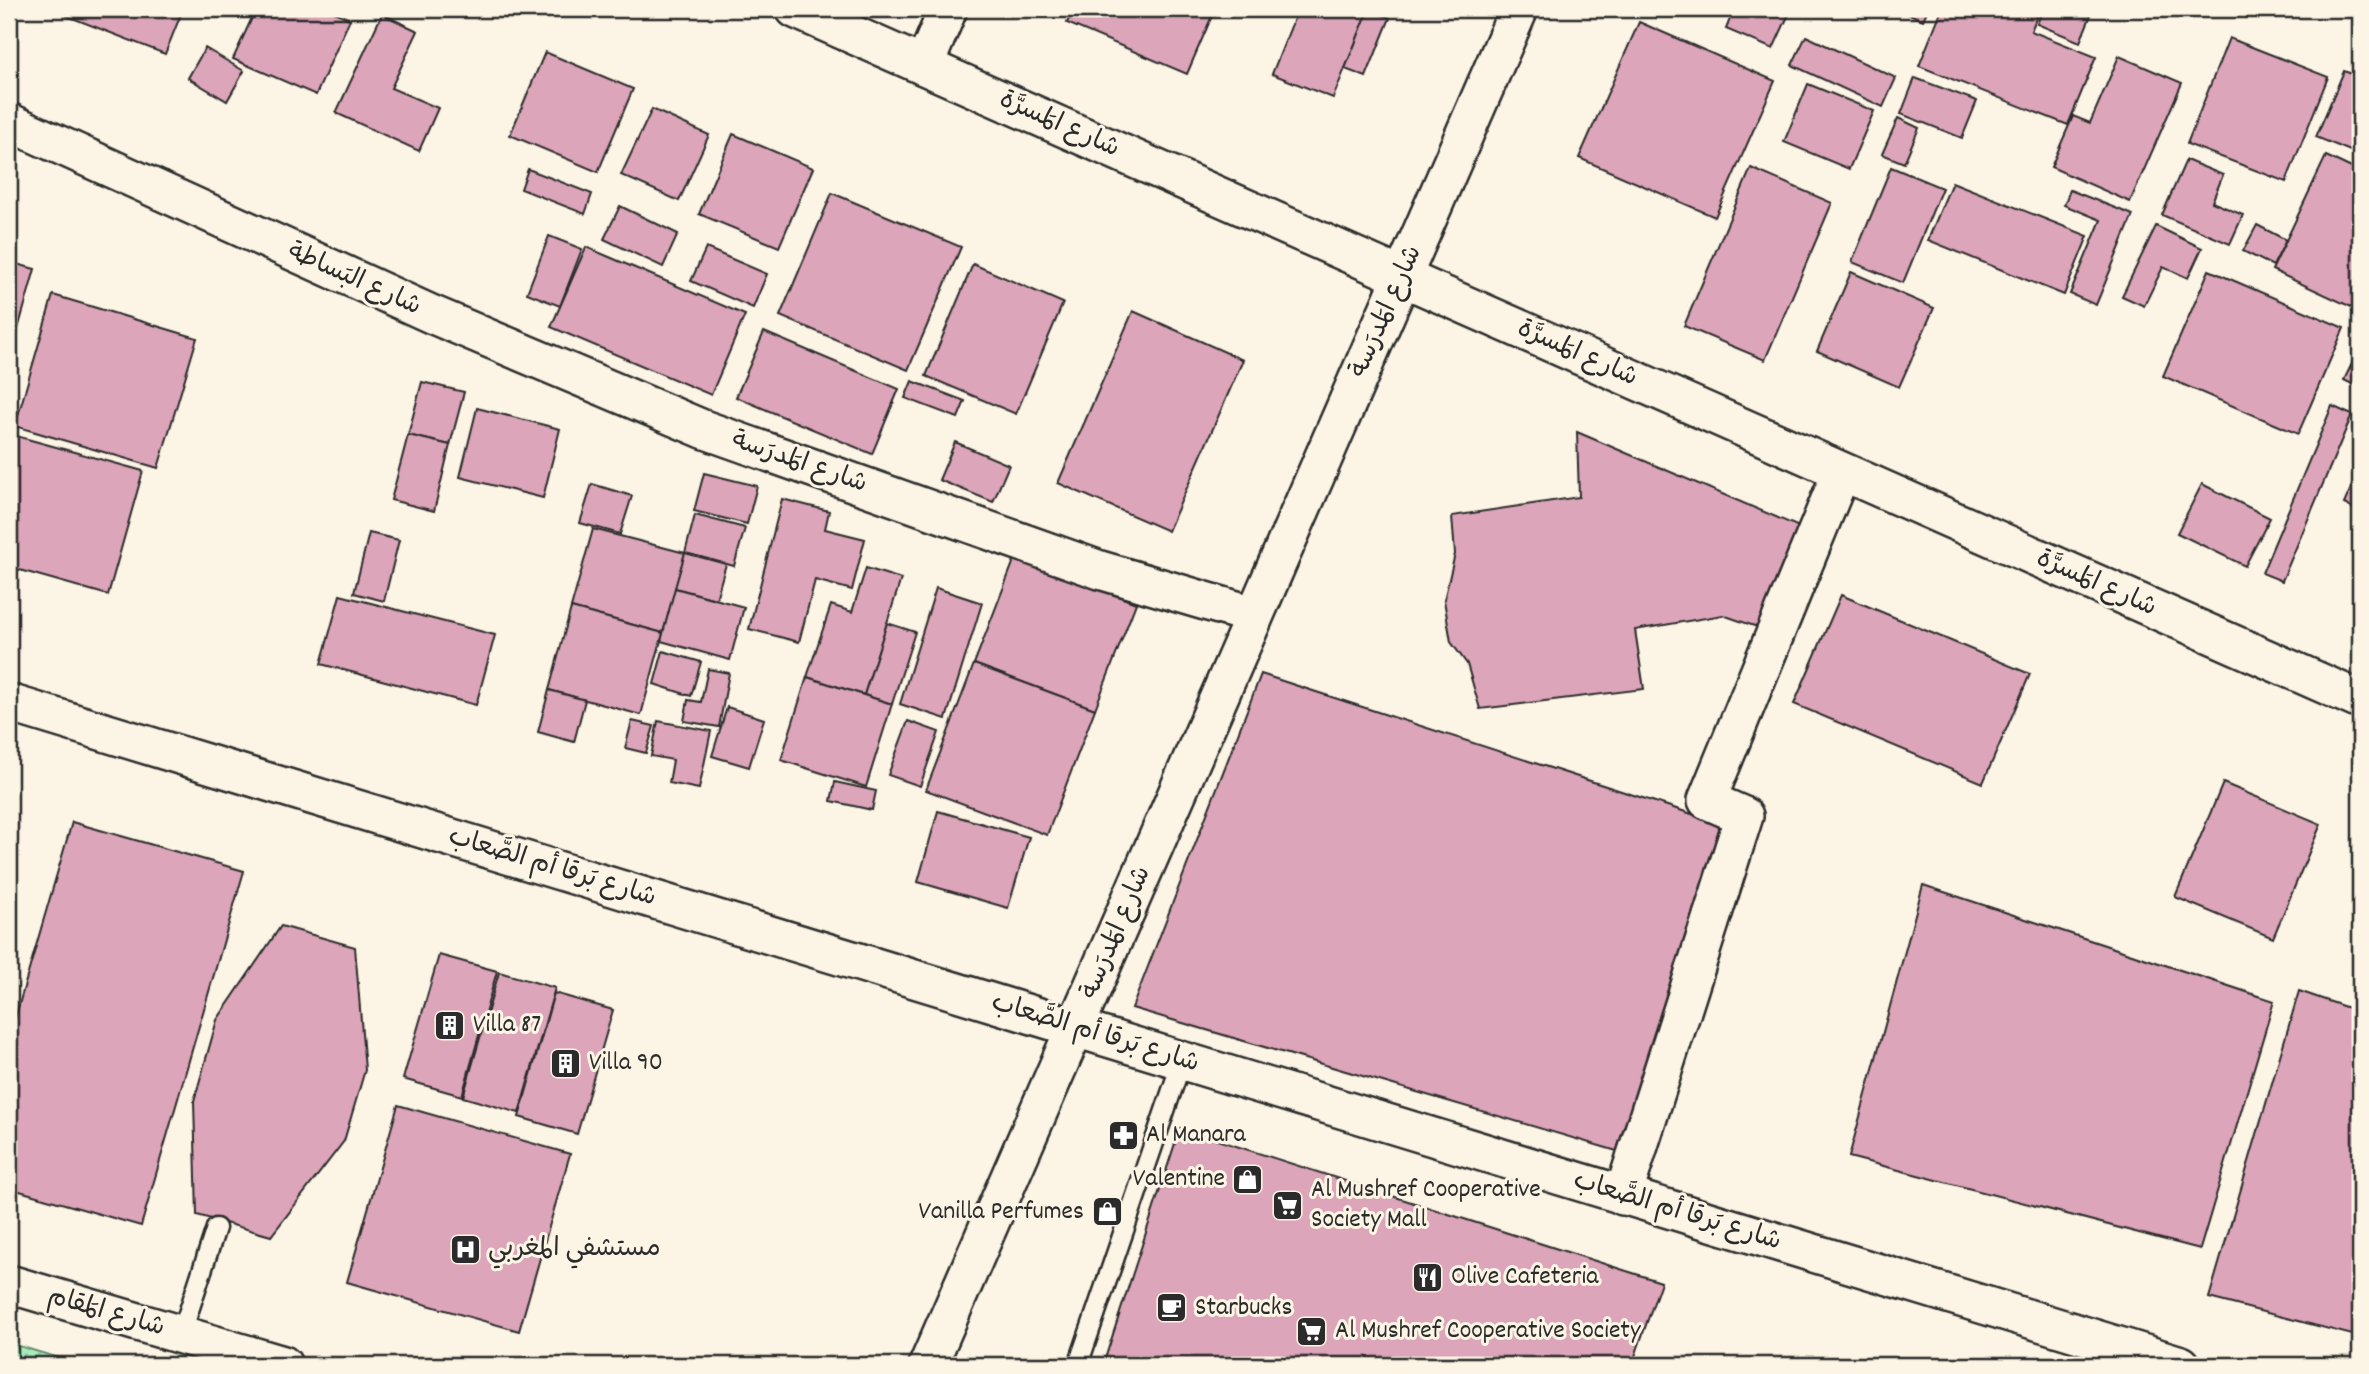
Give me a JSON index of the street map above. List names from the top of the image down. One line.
{"streets":{"street":["شارع المَسرَّة","شارع البَساطة","شارع المَدرَسة","شارع بَرقا أم الصَّعاب","شارع المَقام"]},"crossings":[["شارع المَسرَّة","شارع المَدرَسة"],["شارع البَساطة","شارع المَدرَسة"],["شارع المَدرَسة","شارع بَرقا أم الصَّعاب"]],"places":{"building":["Villa 87","Villa 90"],"pharmacy":["Al Manara"],"shop":["Valentine","Vanilla Perfumes"],"supermarket":["Al Mushref Cooperative Society Mall","Al Mushref Cooperative Society"],"hospital":["مستشفي المغربي"],"restaurant":["Olive Cafeteria"],"cafe":["Starbucks"]}}
